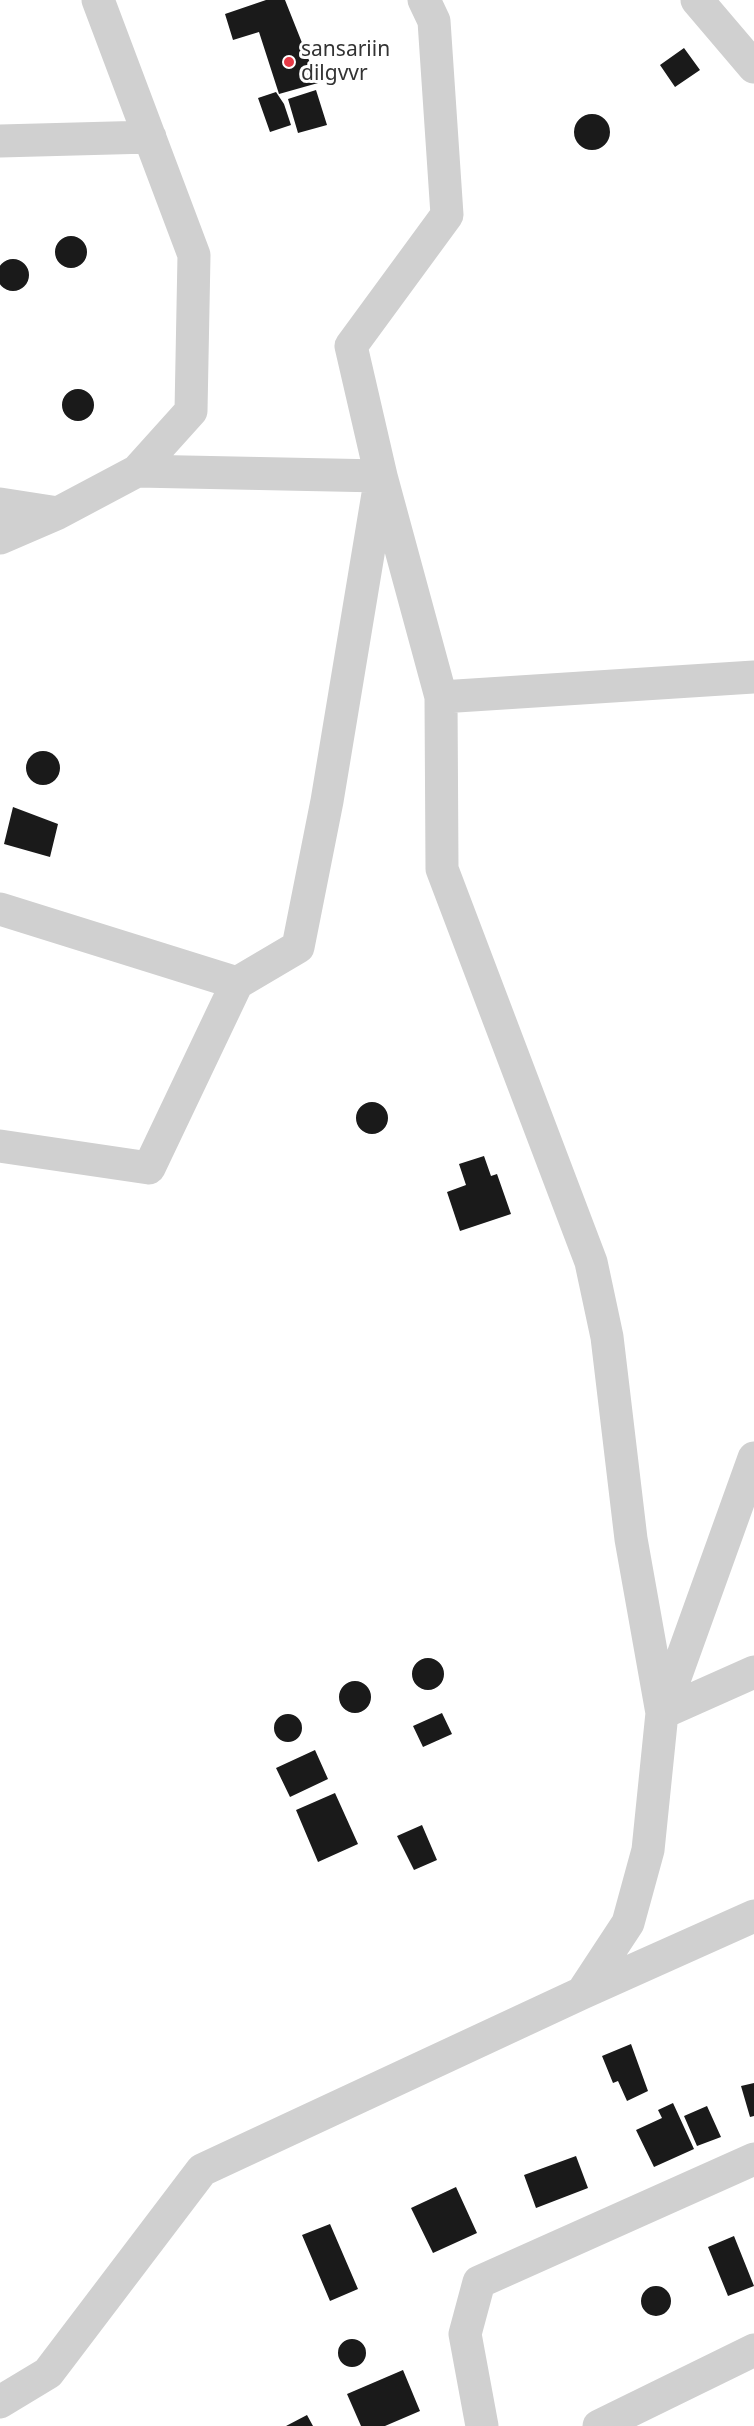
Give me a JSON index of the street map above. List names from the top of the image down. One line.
{"places":["sansariin dilgvvr"]}
